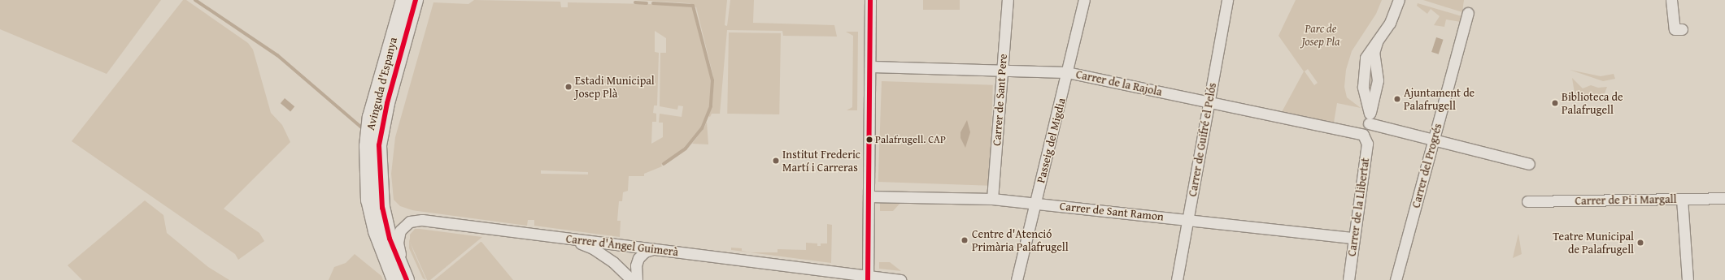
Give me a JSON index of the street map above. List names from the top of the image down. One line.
{"streets":{"main road":["Avinguda d'Espanya"],"street":["Carrer de la Rajola","Carrer de Sant Pere","Carrer de Guifré el Pelós","Passeig del Migdia","Carrer del Progrés","Carrer de Pi i Margall","Carrer de la Llibertat","Carrer de Sant Ramon","Carrer d'Àngel Guimerà"]},"crossings":[["Carrer de la Rajola","Carrer de Sant Pere"],["Carrer de la Rajola","Carrer de Guifré el Pelós"],["Carrer de la Rajola","Passeig del Migdia"],["Carrer de la Rajola","Carrer de la Llibertat"],["Avinguda d'Espanya","Carrer d'Àngel Guimerà"],["Carrer de Sant Pere","Carrer de Sant Ramon"],["Carrer de Guifré el Pelós","Carrer de Sant Ramon"],["Passeig del Migdia","Carrer de Sant Ramon"],["Carrer de la Llibertat","Carrer de Sant Ramon"]],"parks":["Parc de Josep Pla"],"places":["Estadi Municipal Josep Plà","Ajuntament de Palafrugell","Biblioteca de Palafrugell","Palafrugell. CAP","Institut Frederic Martí i Carreras","Centre d'Atenció Primària Palafrugell","Teatre Municipal de Palafrugell"]}
